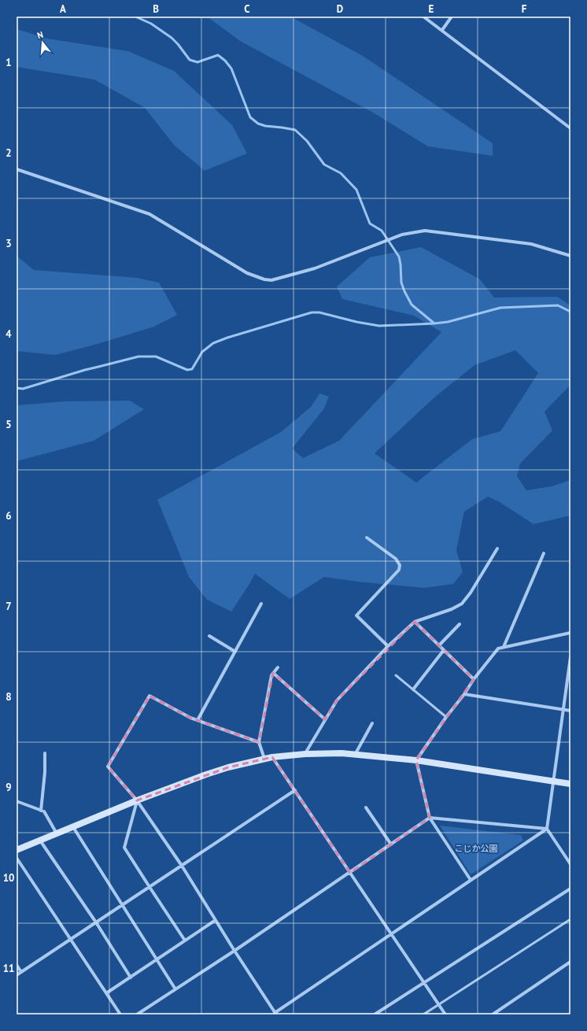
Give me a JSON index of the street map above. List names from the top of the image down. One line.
{"parks":["こじか公園"],"north":"top","grid":{"columns":["A","B","C","D","E","F"],"rows":["1","2","3","4","5","6","7","8","9","10","11"]}}
